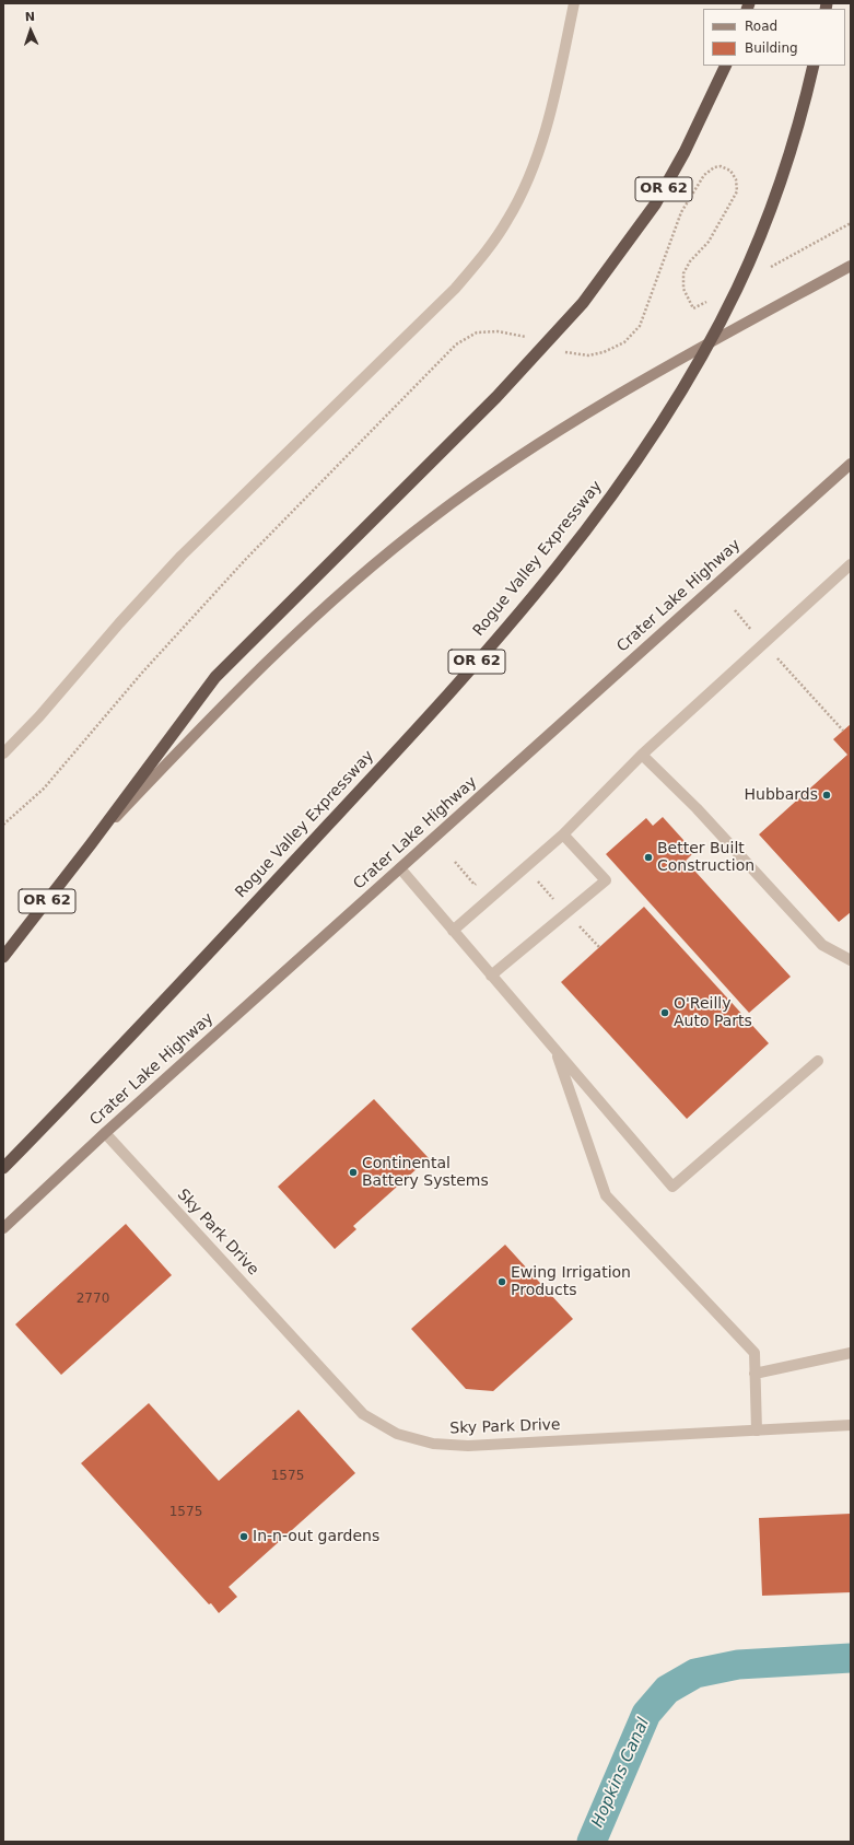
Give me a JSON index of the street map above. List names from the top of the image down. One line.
{"streets":{"highway":["OR 62","Rogue Valley Expressway"],"main road":["Crater Lake Highway"],"street":["Sky Park Drive"]},"crossings":[["Crater Lake Highway","Sky Park Drive"]],"water":["Hopkins Canal"],"places":["Hubbards","Better Built Construction","O'Reilly Auto Parts","Continental Battery Systems","Ewing Irrigation Products","In-n-out gardens"],"house_numbers":["2770","1575","1575"],"legend":["Road","Building"],"north":"top"}
